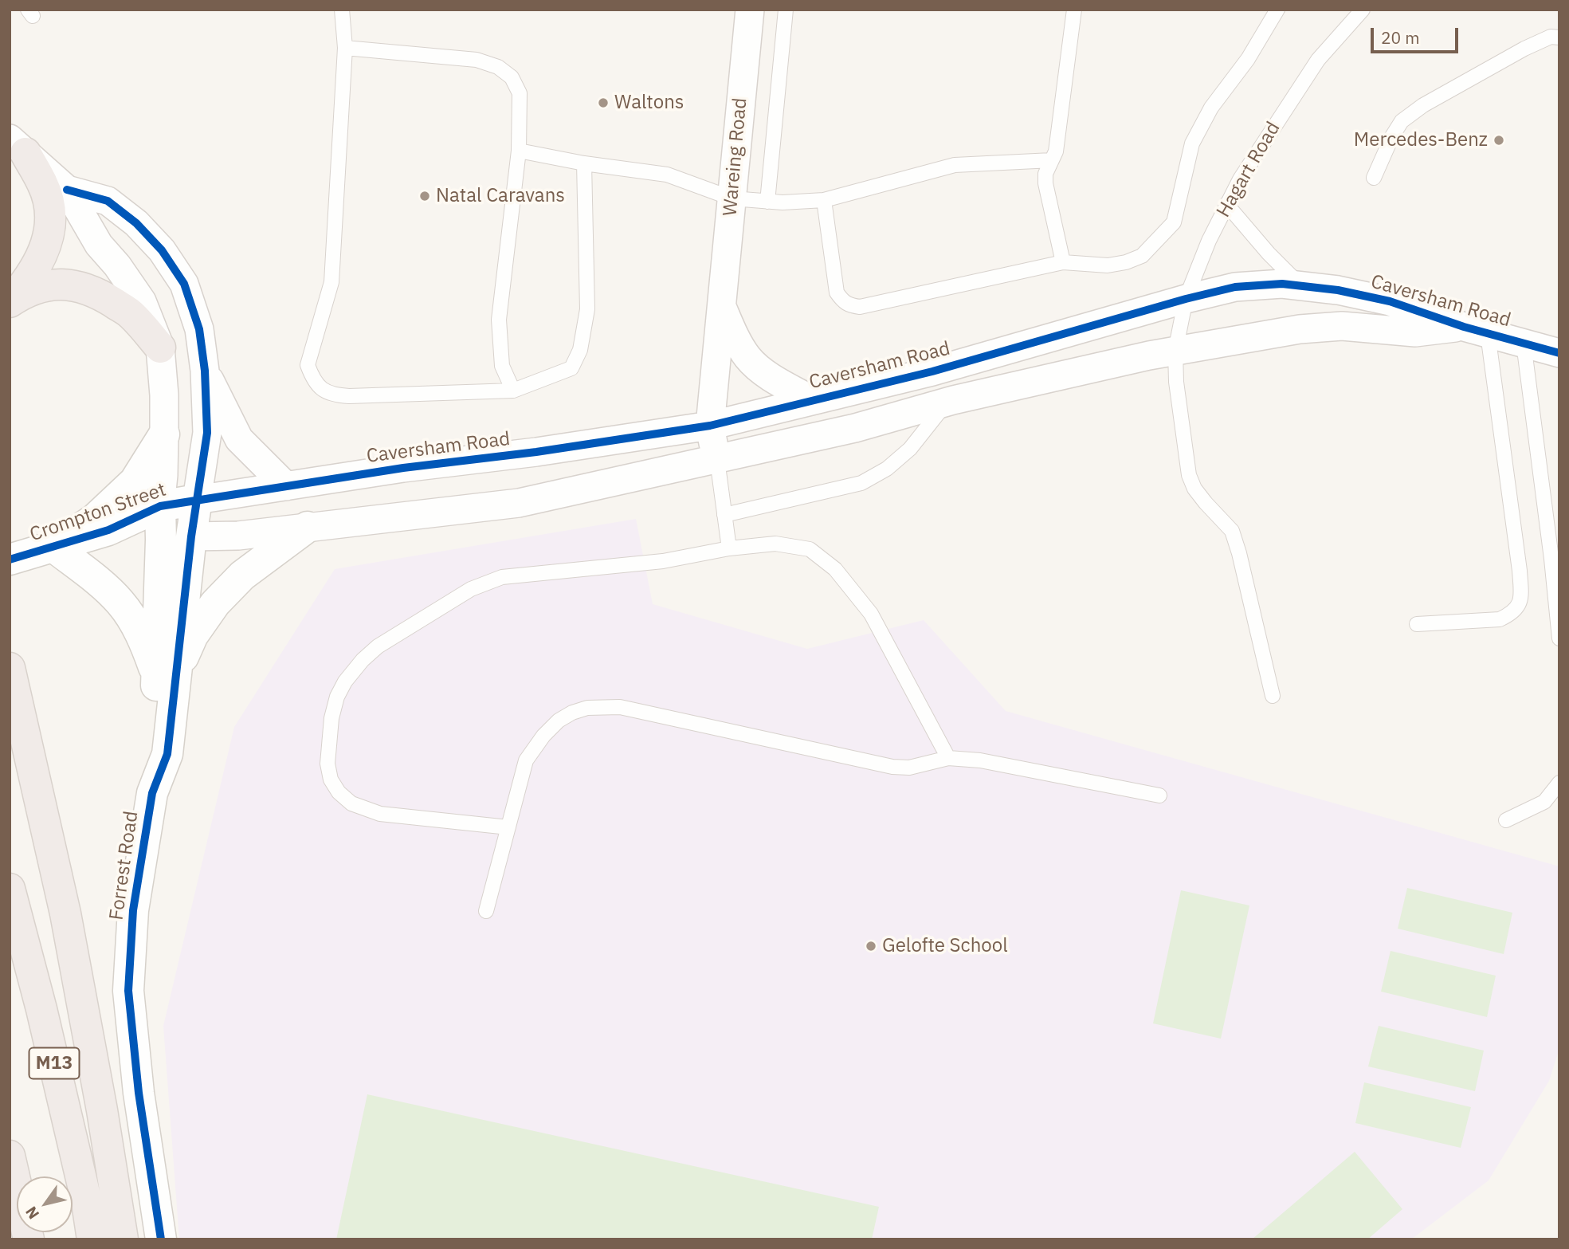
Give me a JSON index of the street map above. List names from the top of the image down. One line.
{"streets":{"highway":["M13"],"street":["Wareing Road","Caversham Road","Crompton Street","Forrest Road"],"lane":["Hagart Road"]},"crossings":[["Wareing Road","Caversham Road"],["Hagart Road","Caversham Road"],["Caversham Road","Crompton Street"],["Caversham Road","Forrest Road"],["Crompton Street","Forrest Road"]],"places":["Waltons","Mercedes-Benz","Natal Caravans","Gelofte School"],"scale_bar":"20 m","north":"bottom left"}
